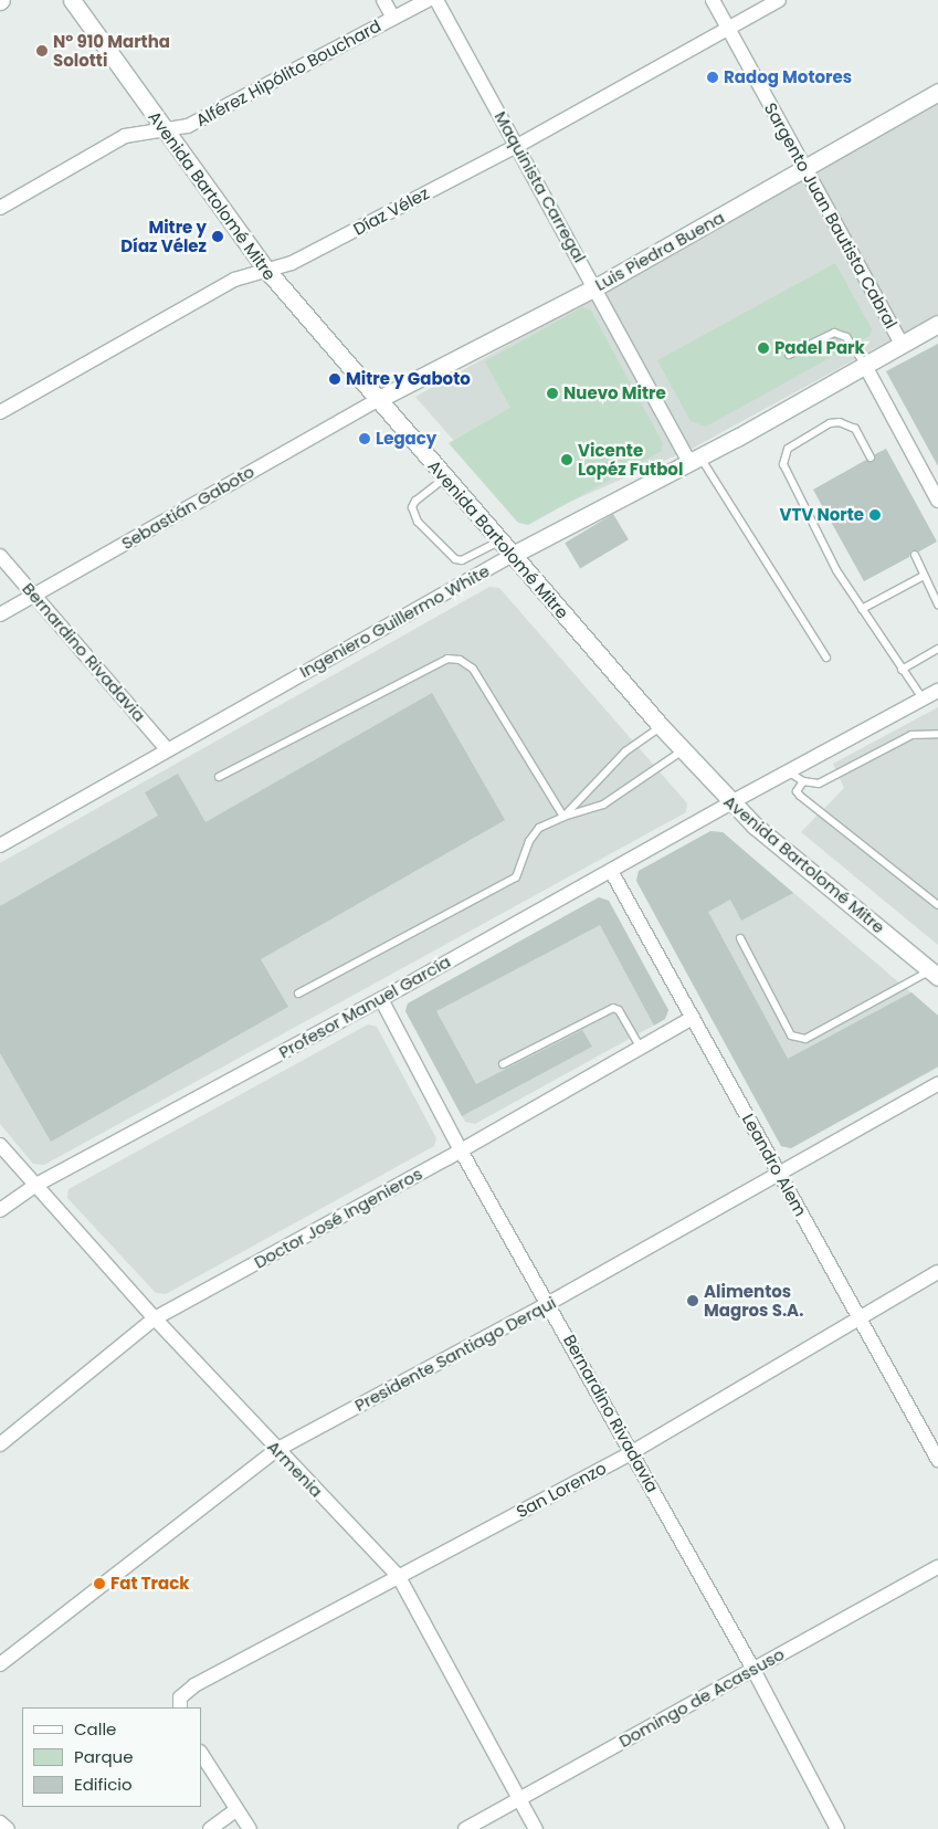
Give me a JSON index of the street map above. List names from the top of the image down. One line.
{"streets":{"main road":["Avenida Bartolomé Mitre","Luis Piedra Buena","Ingeniero Guillermo White"],"street":["Alférez Hipólito Bouchard","Maquinista Carregal","Díaz Vélez","Sargento Juan Bautista Cabral","Sebastián Gaboto","Bernardino Rivadavia","Profesor Manuel García","Leandro Alem","Doctor José Ingenieros","Presidente Santiago Derqui","Armenia","San Lorenzo","Domingo de Acassuso"]},"crossings":[["Alférez Hipólito Bouchard","Avenida Bartolomé Mitre"],["Maquinista Carregal","Díaz Vélez"],["Maquinista Carregal","Luis Piedra Buena"],["Maquinista Carregal","Ingeniero Guillermo White"],["Avenida Bartolomé Mitre","Díaz Vélez"],["Avenida Bartolomé Mitre","Luis Piedra Buena"],["Avenida Bartolomé Mitre","Sebastián Gaboto"],["Avenida Bartolomé Mitre","Ingeniero Guillermo White"],["Avenida Bartolomé Mitre","Profesor Manuel García"],["Díaz Vélez","Sargento Juan Bautista Cabral"],["Sargento Juan Bautista Cabral","Luis Piedra Buena"],["Sargento Juan Bautista Cabral","Ingeniero Guillermo White"],["Luis Piedra Buena","Sebastián Gaboto"],["Sebastián Gaboto","Bernardino Rivadavia"],["Ingeniero Guillermo White","Bernardino Rivadavia"],["Bernardino Rivadavia","Profesor Manuel García"],["Bernardino Rivadavia","Doctor José Ingenieros"],["Bernardino Rivadavia","Presidente Santiago Derqui"],["Bernardino Rivadavia","San Lorenzo"],["Bernardino Rivadavia","Domingo de Acassuso"],["Profesor Manuel García","Leandro Alem"],["Profesor Manuel García","Armenia"],["Leandro Alem","Doctor José Ingenieros"],["Leandro Alem","Presidente Santiago Derqui"],["Leandro Alem","San Lorenzo"],["Doctor José Ingenieros","Armenia"],["Presidente Santiago Derqui","Armenia"],["Armenia","San Lorenzo"],["Armenia","Domingo de Acassuso"]],"places":["N° 910 Martha Solotti","Radog Motores","Mitre y Díaz Vélez","Padel Park","Mitre y Gaboto","Nuevo Mitre","Legacy","Vicente Lopéz Futbol","VTV Norte","Alimentos Magros S.A.","Fat Track"],"legend":["Calle","Parque","Edificio"]}
